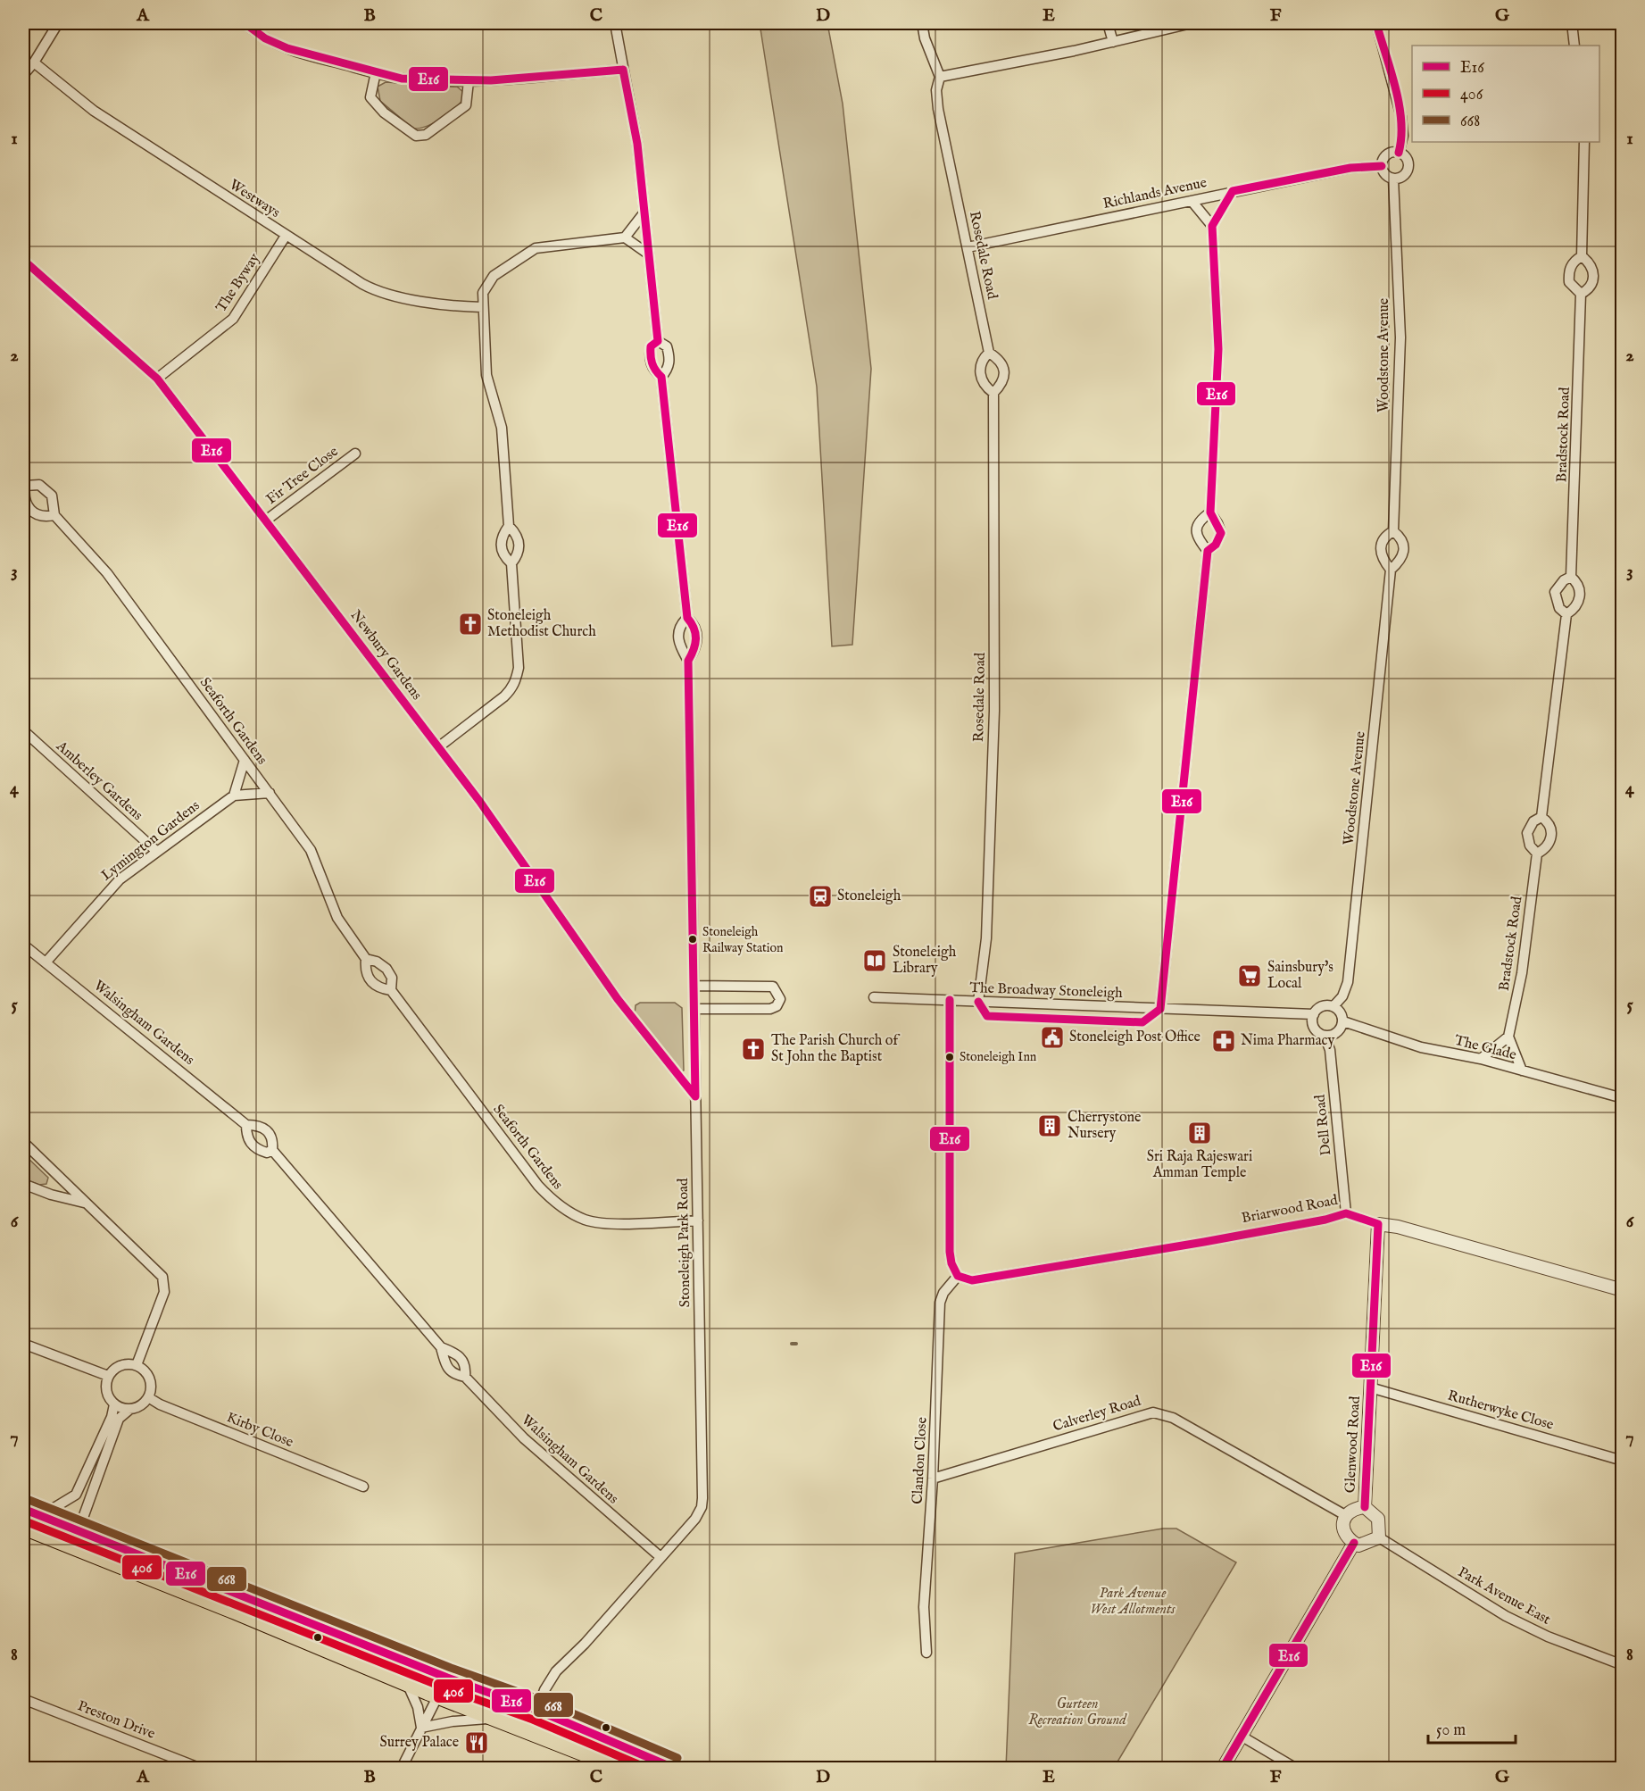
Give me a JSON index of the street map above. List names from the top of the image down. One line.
{"streets":{"street":["Richlands Avenue","Westways","Rosedale Road","The Byway","Woodstone Avenue","Bradstock Road","Fir Tree Close","Newbury Gardens","Seaforth Gardens","Amberley Gardens","Lymington Gardens","The Broadway Stoneleigh","Walsingham Gardens","The Glade","Dell Road","Briarwood Road","Stoneleigh Park Road","Rutherwyke Close","Calverley Road","Kirby Close","Glenwood Road","Clandon Close","Park Avenue East","Preston Drive"]},"crossings":[["Richlands Avenue","Rosedale Road"],["Richlands Avenue","Woodstone Avenue"],["Westways","The Byway"],["Rosedale Road","The Broadway Stoneleigh"],["The Byway","Newbury Gardens"],["Woodstone Avenue","The Broadway Stoneleigh"],["Woodstone Avenue","The Glade"],["Woodstone Avenue","Dell Road"],["Fir Tree Close","Newbury Gardens"],["Newbury Gardens","Stoneleigh Park Road"],["Seaforth Gardens","Stoneleigh Park Road"],["Amberley Gardens","Lymington Gardens"],["Lymington Gardens","Walsingham Gardens"],["The Broadway Stoneleigh","The Glade"],["The Broadway Stoneleigh","Dell Road"],["Walsingham Gardens","Stoneleigh Park Road"],["The Glade","Dell Road"],["Dell Road","Briarwood Road"],["Briarwood Road","Glenwood Road"],["Briarwood Road","Clandon Close"],["Rutherwyke Close","Glenwood Road"],["Calverley Road","Glenwood Road"],["Calverley Road","Clandon Close"],["Calverley Road","Park Avenue East"],["Glenwood Road","Park Avenue East"]],"parks":["Park Avenue West Allotments","Gurteen Recreation Ground"],"places":{"church":["Stoneleigh Methodist Church","The Parish Church of St John the Baptist"],"station":["Stoneleigh"],"other":["Stoneleigh Railway Station","Stoneleigh Inn"],"library":["Stoneleigh Library"],"supermarket":["Sainsbury's Local"],"public building":["Stoneleigh Post Office"],"pharmacy":["Nima Pharmacy"],"building":["Cherrystone Nursery","Sri Raja Rajeswari Amman Temple"],"restaurant":["Surrey Palace"]},"lines":["transit line E16","transit line 668","transit line 406"],"legend":["E16","406","668"],"scale_bar":"50 m","grid":{"columns":["A","B","C","D","E","F","G"],"rows":["1","2","3","4","5","6","7","8"]}}
